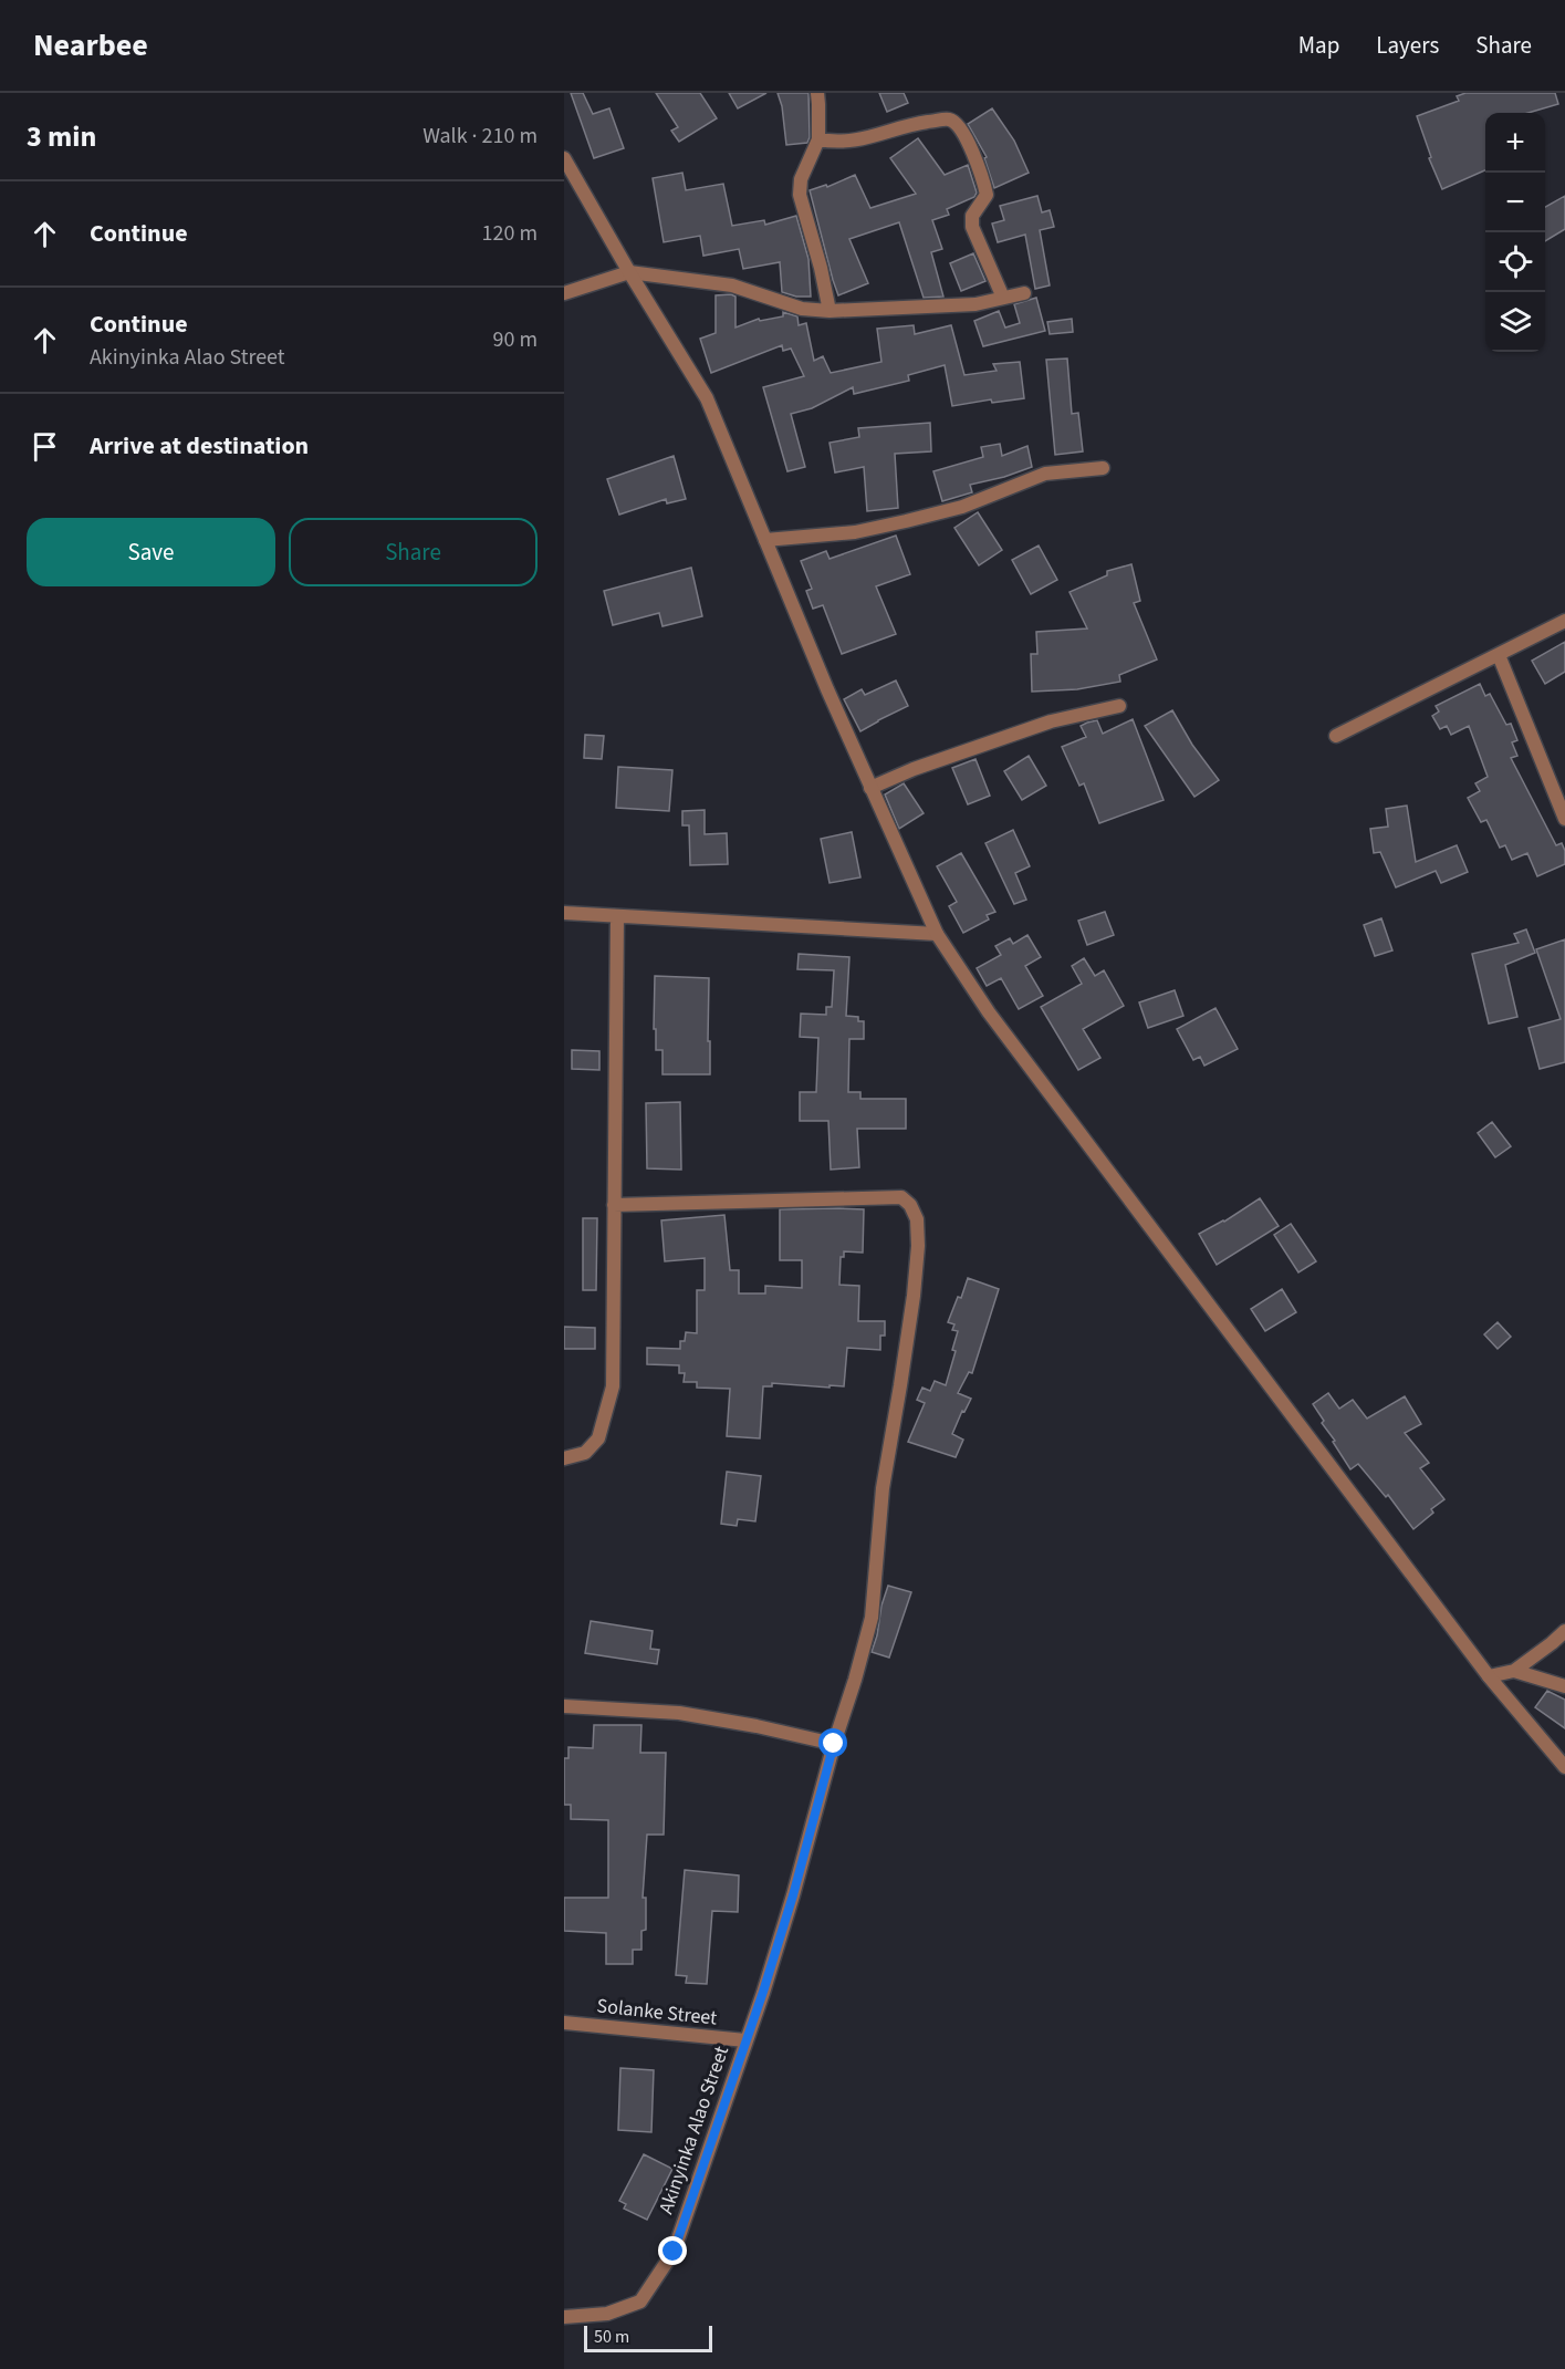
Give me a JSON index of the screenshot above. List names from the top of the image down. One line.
{"streets":{"street":["Solanke Street","Akinyinka Alao Street"]},"crossings":[["Solanke Street","Akinyinka Alao Street"]],"scale_bar":"50 m","page":{"header":"Nearbee","nav":["Map","Layers","Share"],"heading":["3 min","Walk · 210 m"],"map_buttons":["+","−"],"list":[["Continue","120 m"],["Continue","Akinyinka Alao Street","90 m"],"Arrive at destination"],"buttons":["Save","Share"],"scale":"50 m"}}
